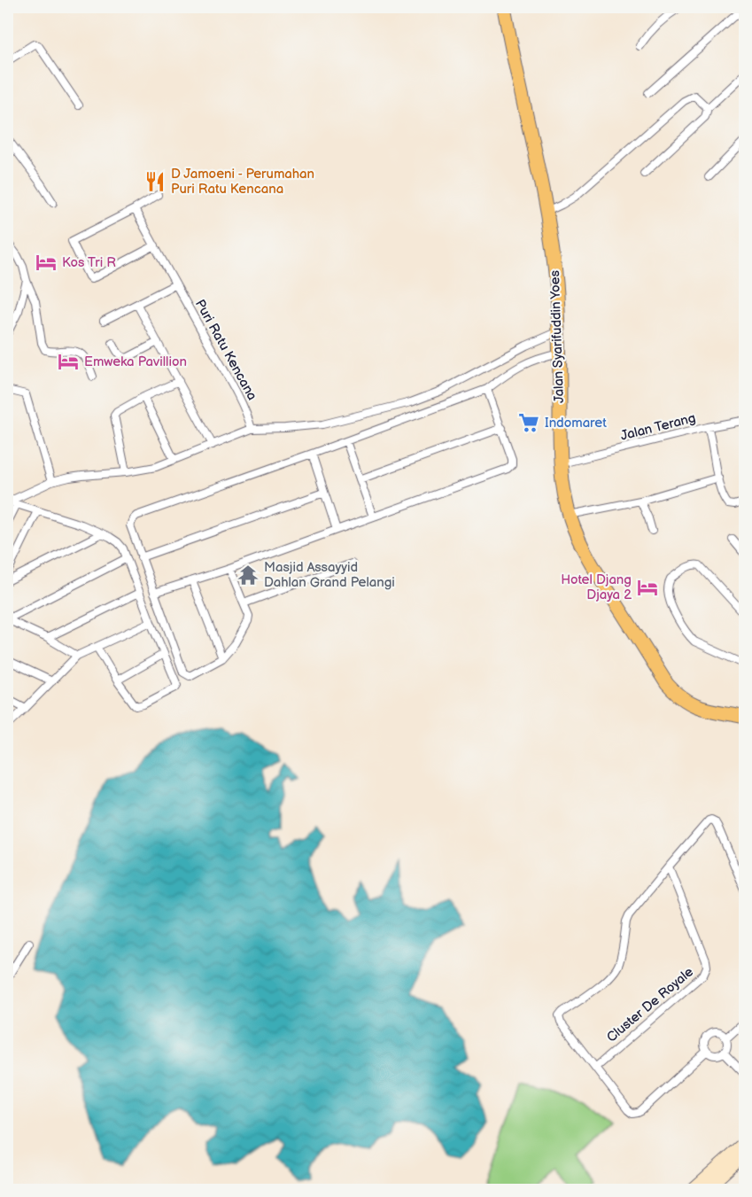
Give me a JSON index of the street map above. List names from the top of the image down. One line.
{"streets":{"highway":["Jalan Syarifuddin Yoes"],"street":["Puri Ratu Kencana","Jalan Terang","Cluster De Royale"]},"crossings":[["Jalan Syarifuddin Yoes","Jalan Terang"]],"places":{"restaurant":["D Jamoeni - Perumahan Puri Ratu Kencana"],"hotel":["Kos Tri R","Emweka Pavillion","Hotel Djang Djaya 2"],"supermarket":["Indomaret"],"temple":["Masjid Assayyid Dahlan Grand Pelangi"]}}
